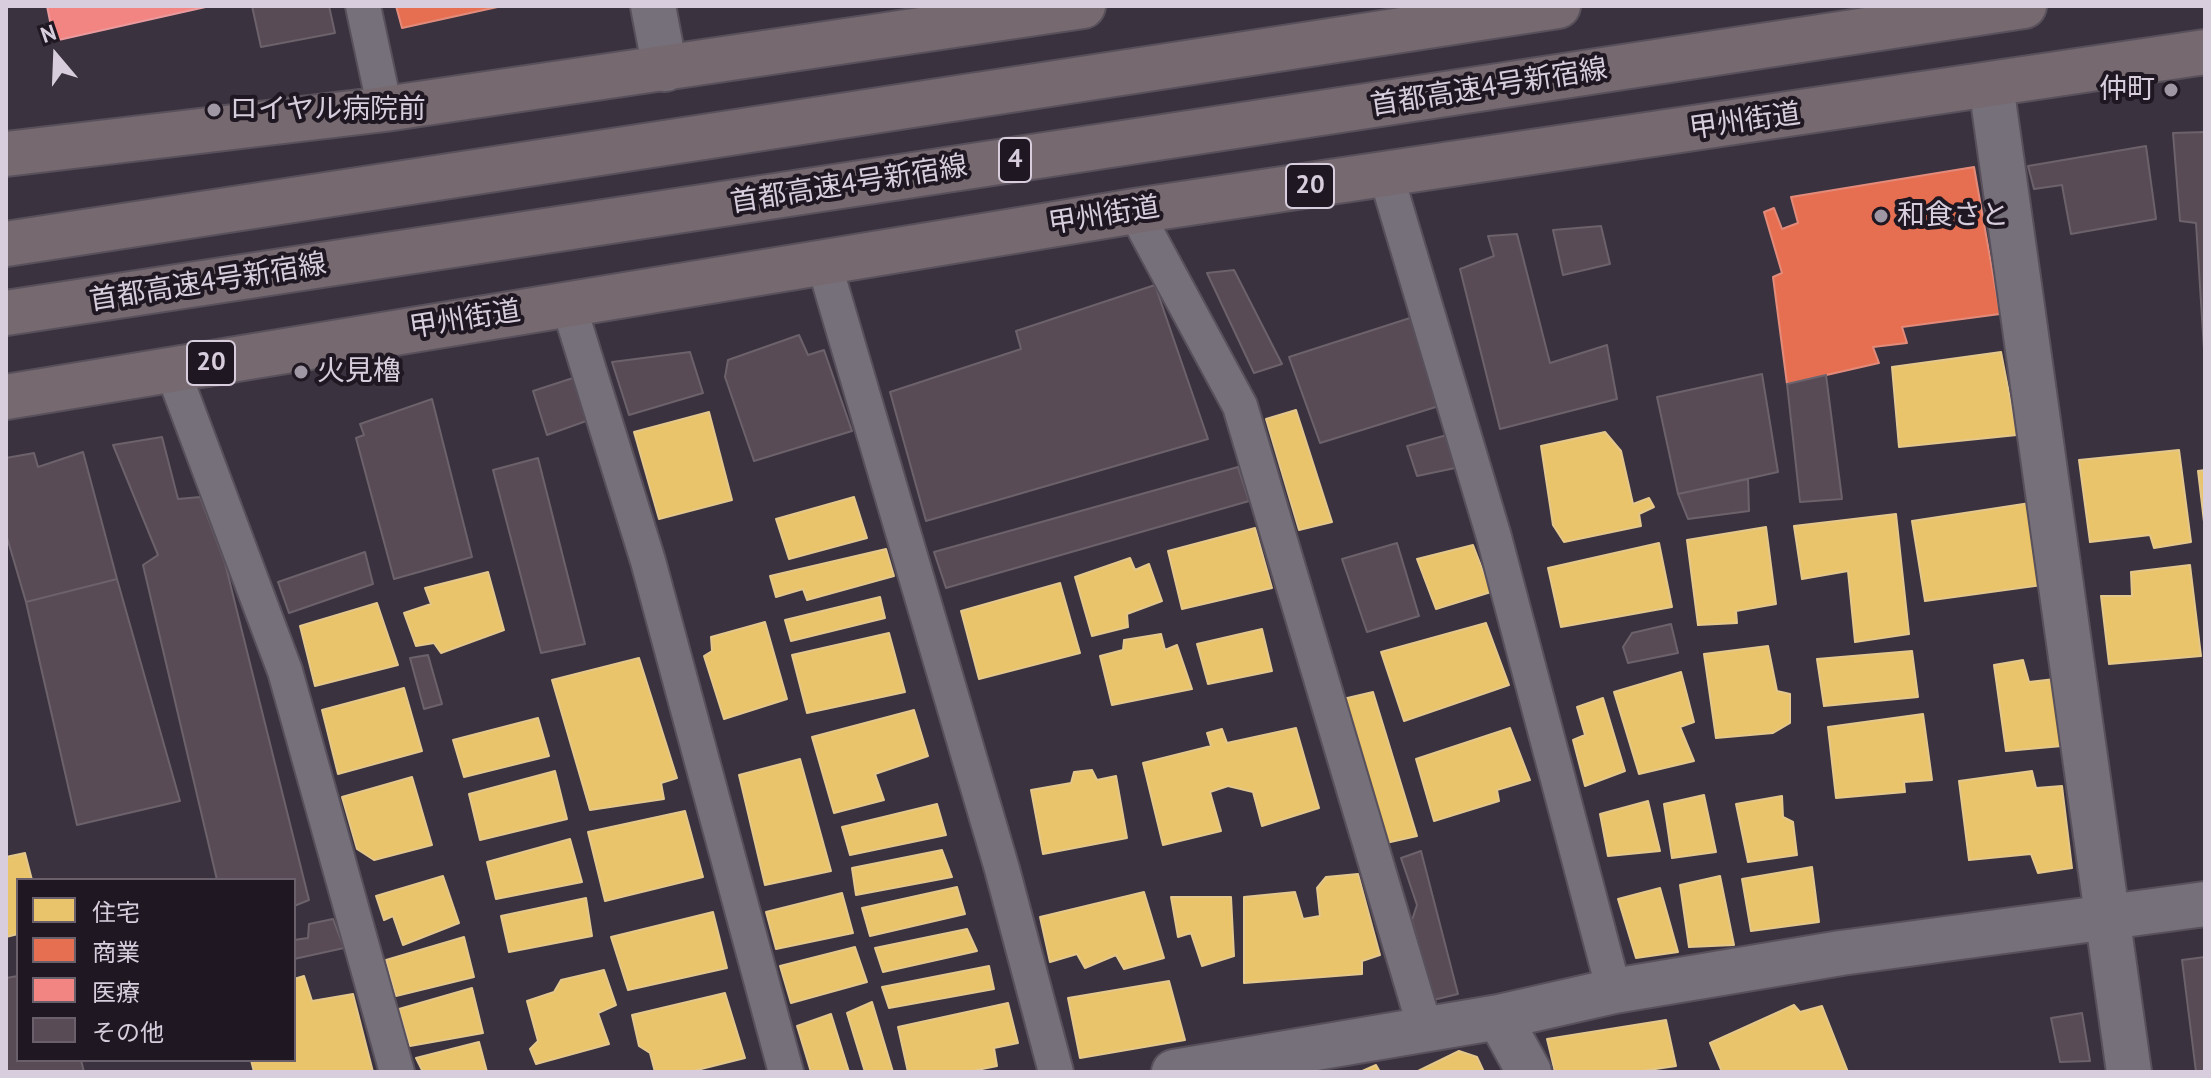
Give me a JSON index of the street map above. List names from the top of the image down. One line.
{"streets":{"highway":["首都高速4号新宿線","甲州街道","4","20"]},"places":["仲町","ロイヤル病院前","和食さと","火見櫓"],"legend":["住宅","商業","医療","その他"],"north":"top"}
